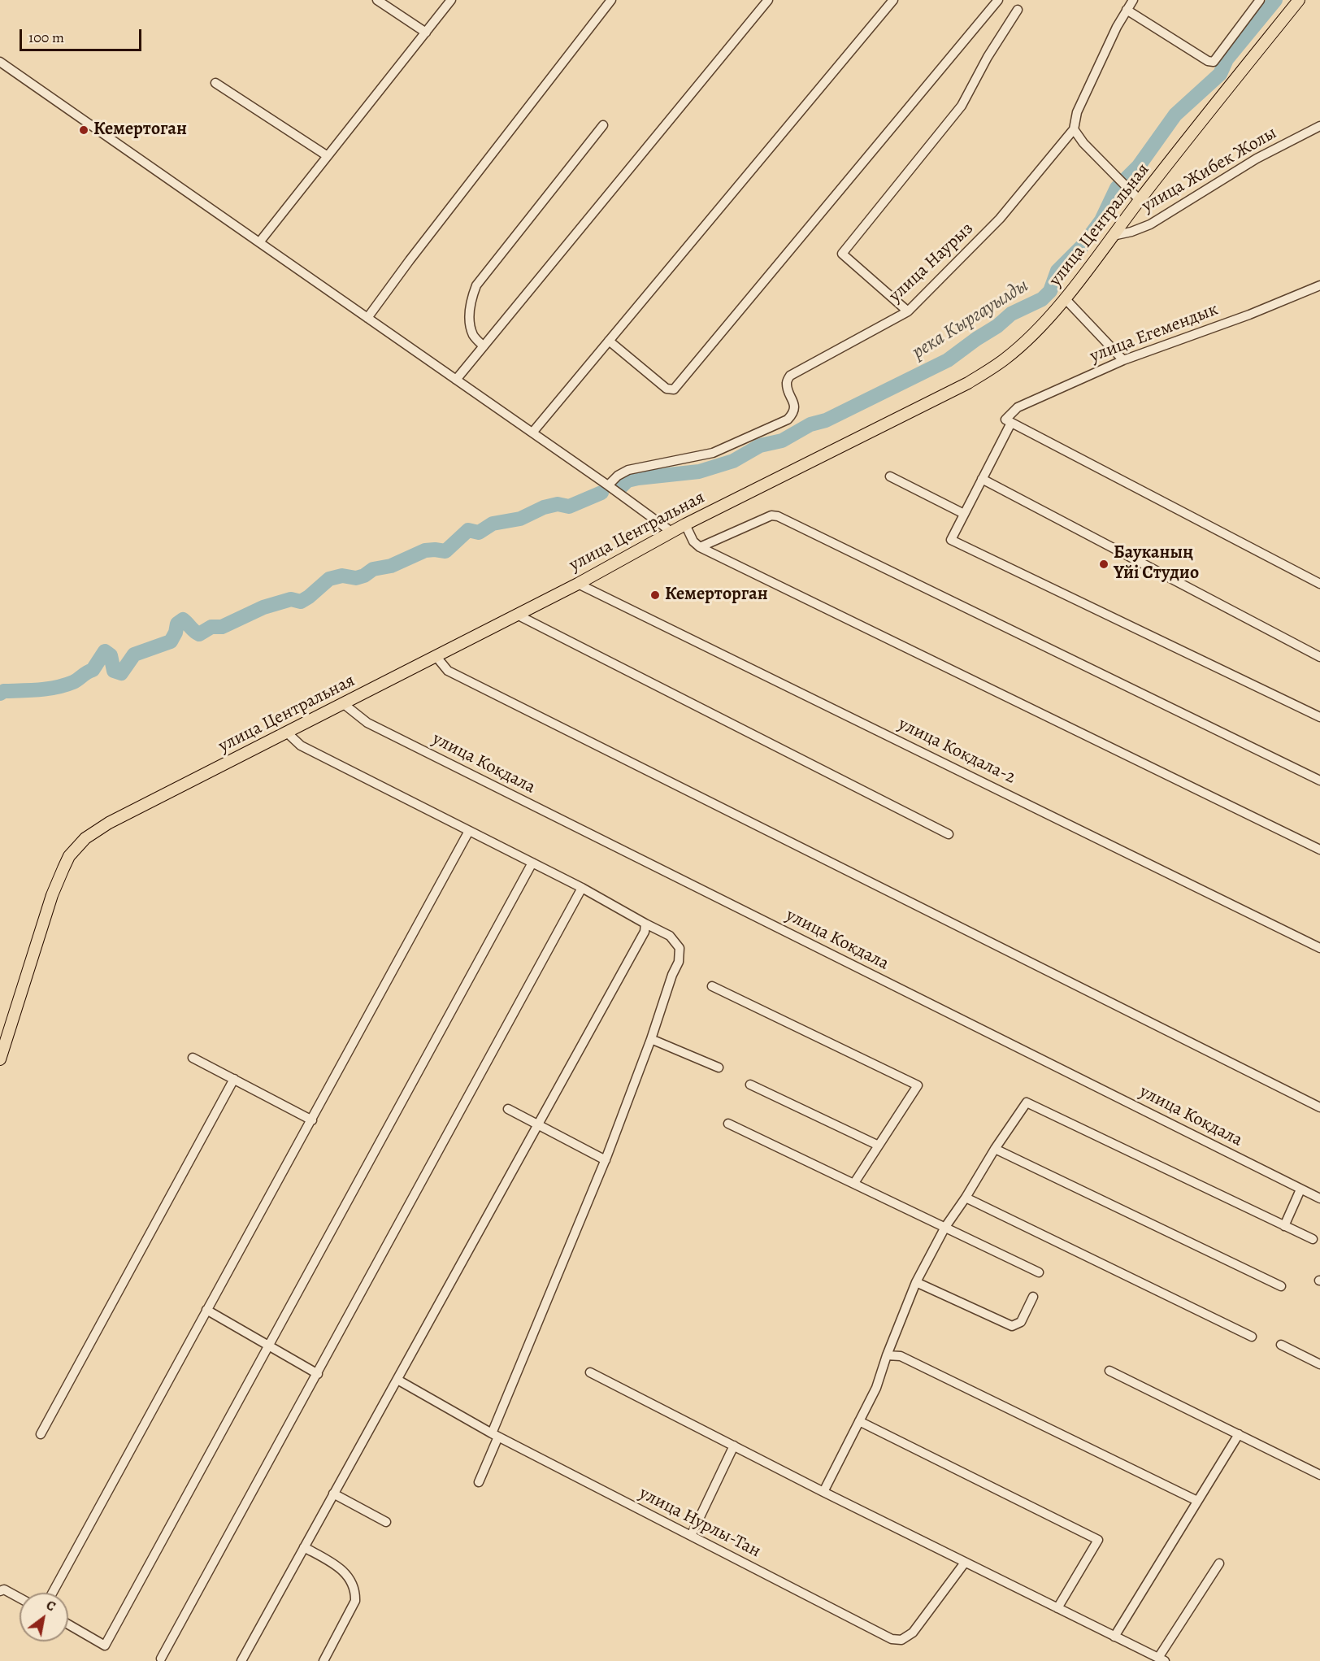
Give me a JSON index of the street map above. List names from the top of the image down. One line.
{"streets":{"main road":["улица Центральная"],"street":["улица Жибек Жолы","улица Наурыз","улица Егемендык","улица Кокдала-2","улица Кокдала","улица Нурлы-Тан"]},"crossings":[["улица Жибек Жолы","улица Центральная"],["улица Центральная","улица Кокдала-2"],["улица Центральная","улица Кокдала"]],"water":["река Кыргауылды"],"places":["Кемертоган","Бауканың Үйі Студио","Кемерторган"],"scale_bar":"100 m","north":"top right"}
